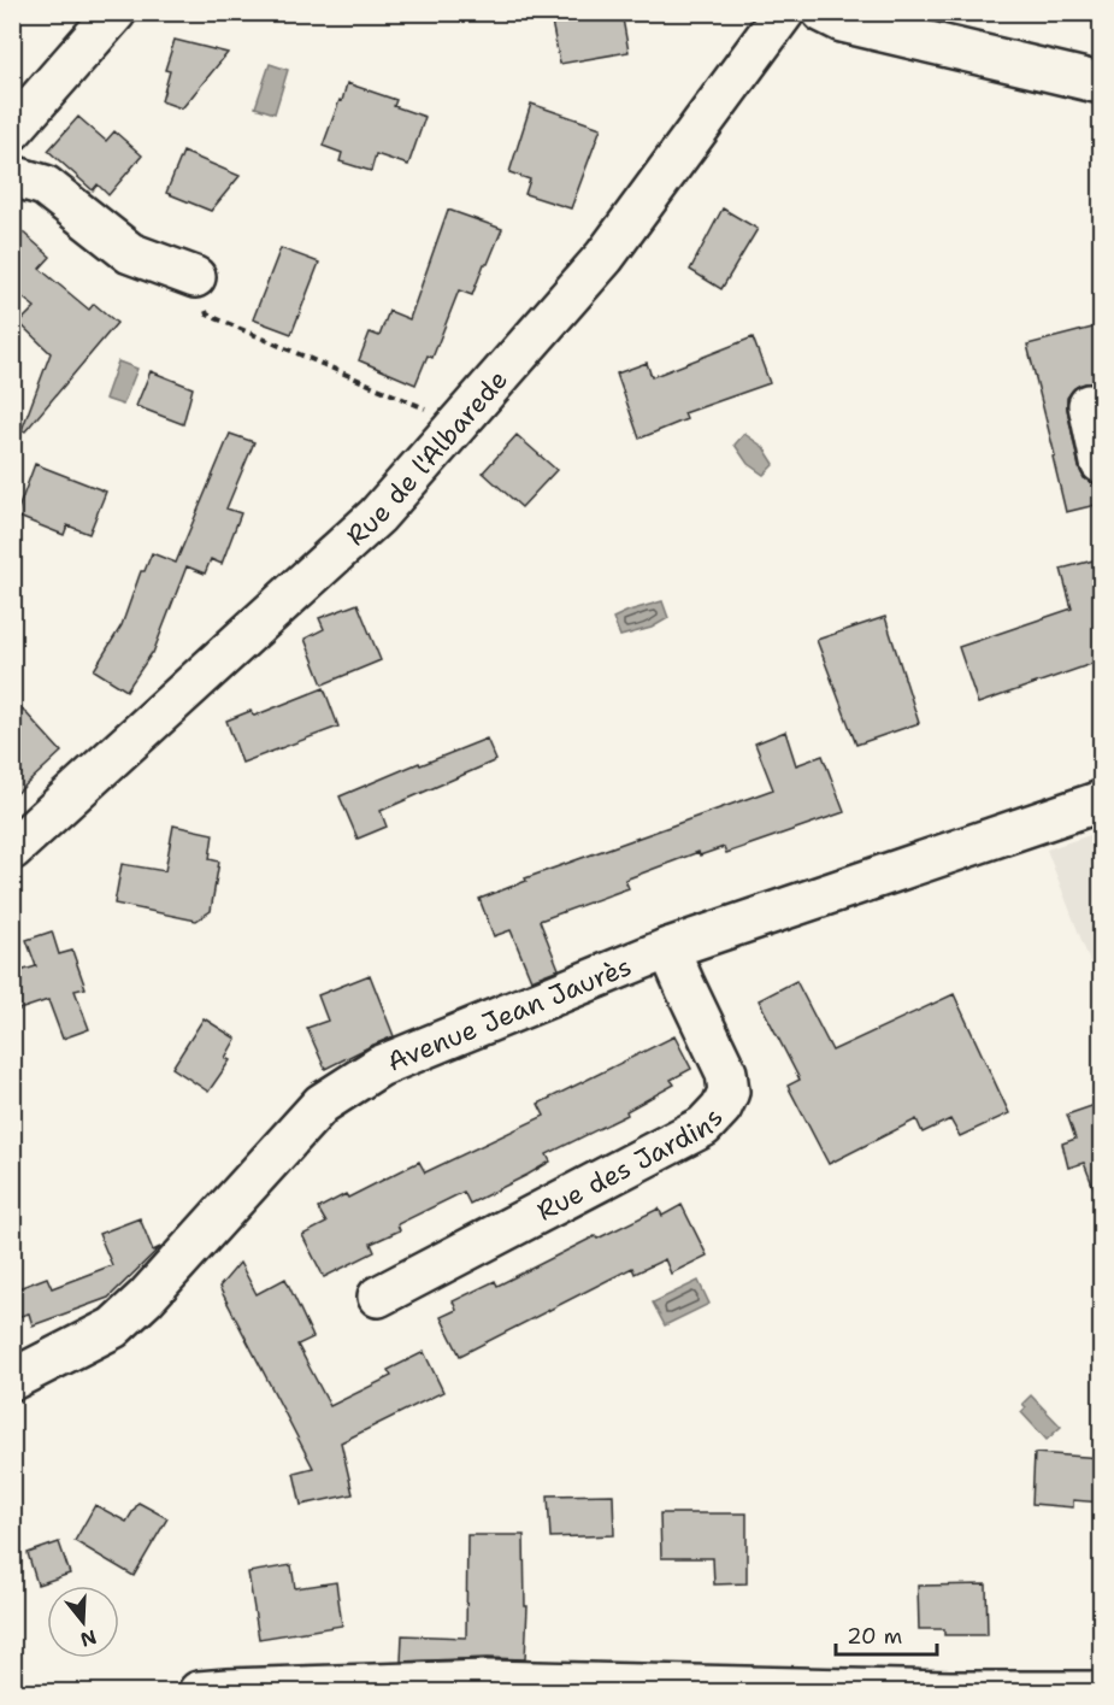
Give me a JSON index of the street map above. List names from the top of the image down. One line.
{"streets":{"street":["Rue de l'Albarede","Avenue Jean Jaurès","Rue des Jardins"]},"crossings":[["Avenue Jean Jaurès","Rue des Jardins"]],"scale_bar":"20 m","north":"bottom"}
